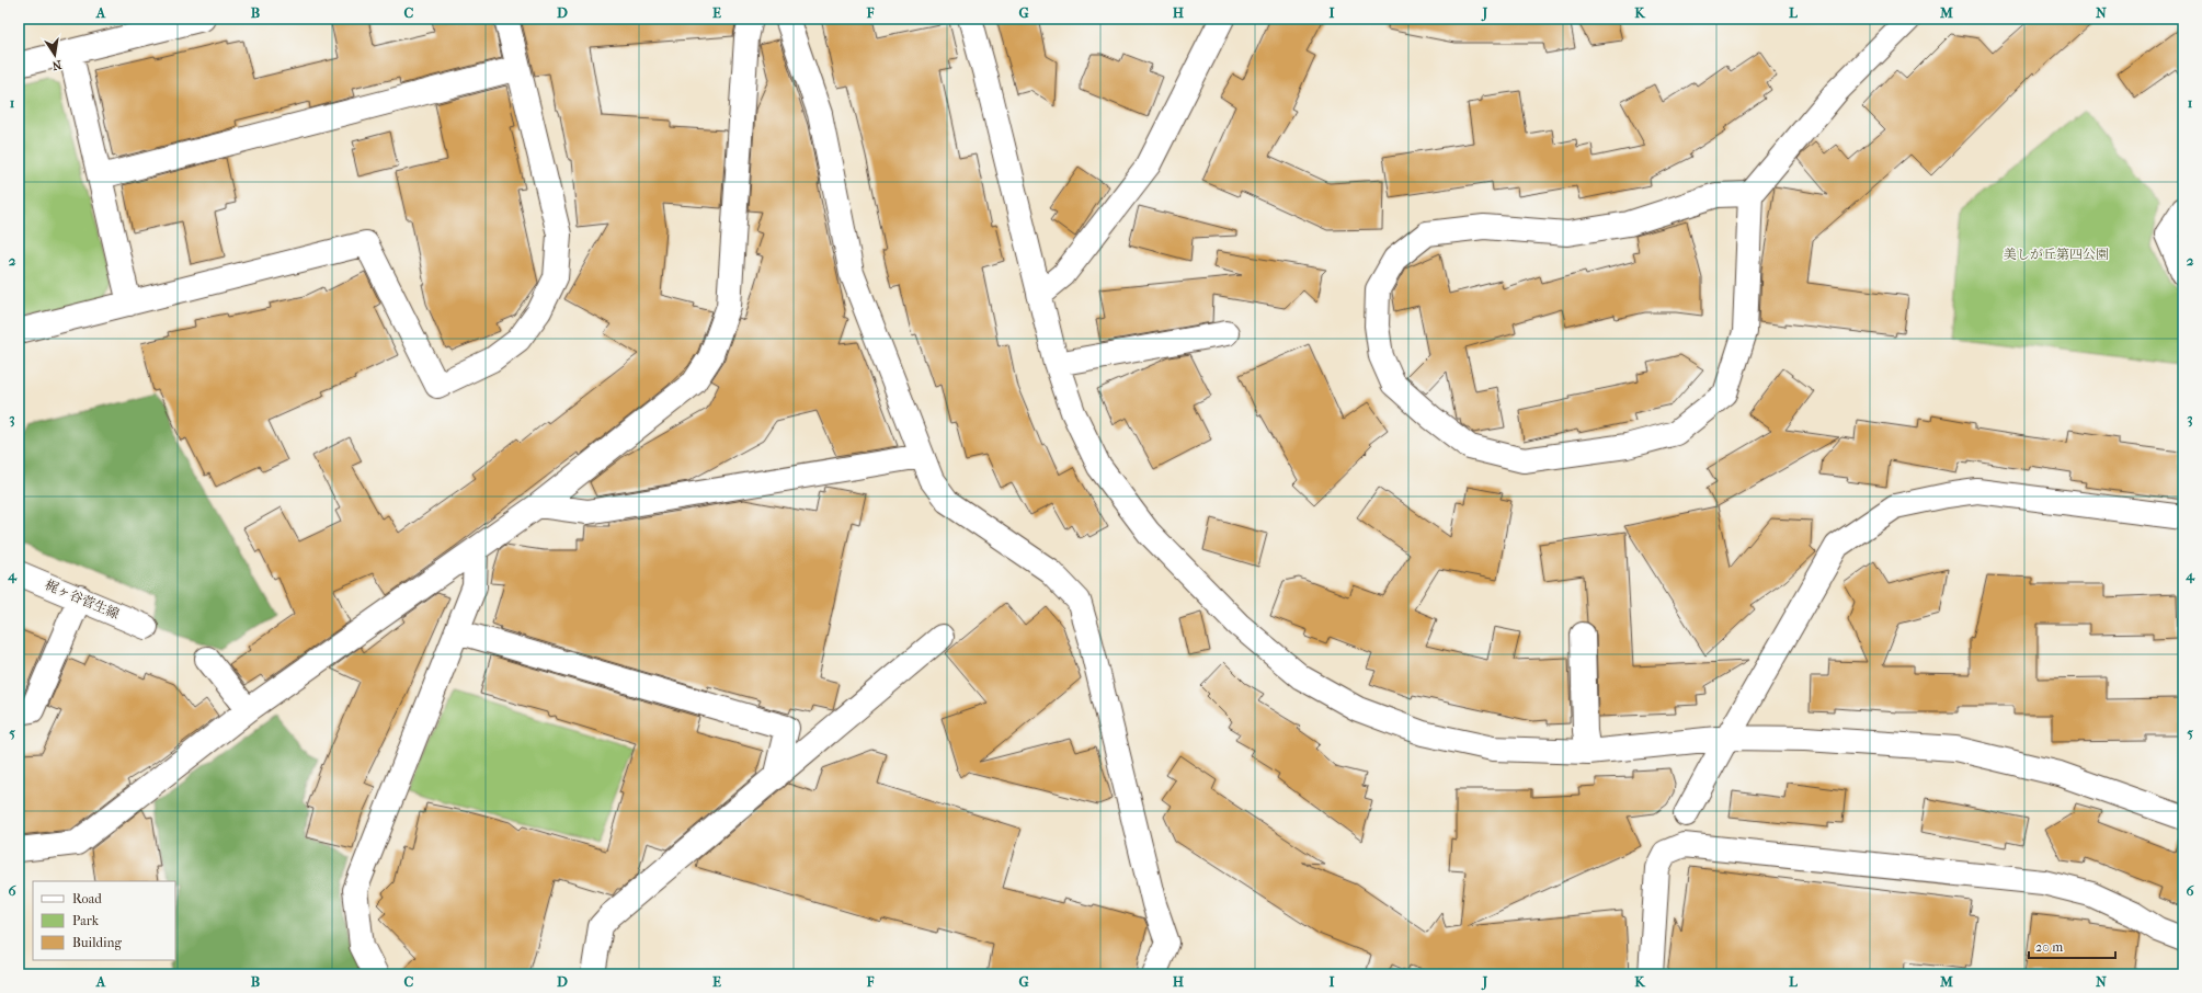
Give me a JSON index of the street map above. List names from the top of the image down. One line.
{"streets":{"street":["梶ヶ谷菅生線"]},"parks":["美しが丘第四公園"],"legend":["Road","Park","Building"],"scale_bar":"20 m","north":"bottom","grid":{"columns":["A","B","C","D","E","F","G","H","I","J","K","L","M","N"],"rows":["1","2","3","4","5","6"]}}
